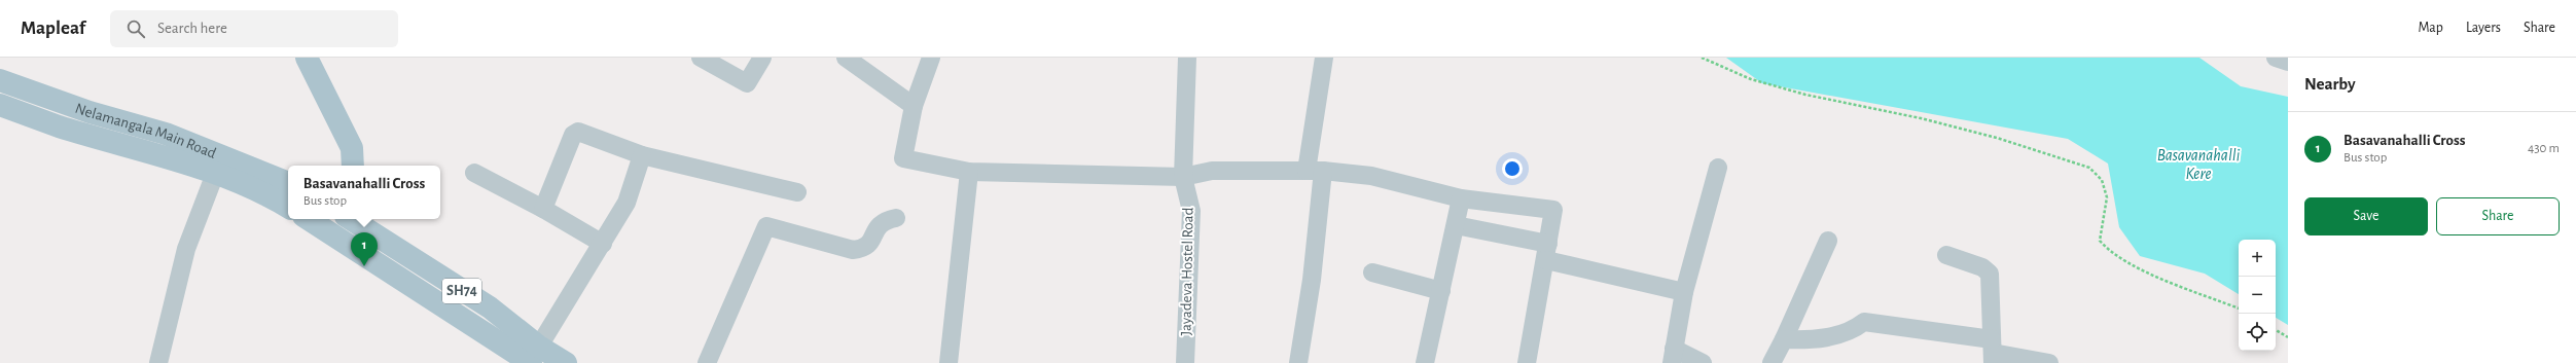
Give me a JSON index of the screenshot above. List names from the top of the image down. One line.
{"streets":{"main road":["Nelamangala Main Road","SH74"],"street":["Jayadeva Hostel Road"]},"water":["Basavanahalli Kere"],"page":{"header":"Mapleaf","search":"Search here","nav":["Map","Layers","Share"],"heading":"Nearby","list":[{"mark":"1","name":"Basavanahalli Cross","note":"Bus stop","value":"430 m"}],"popup":["Basavanahalli Cross","Bus stop"],"buttons":["Save","Share"],"pins":"1","map_buttons":["+","−"]}}
